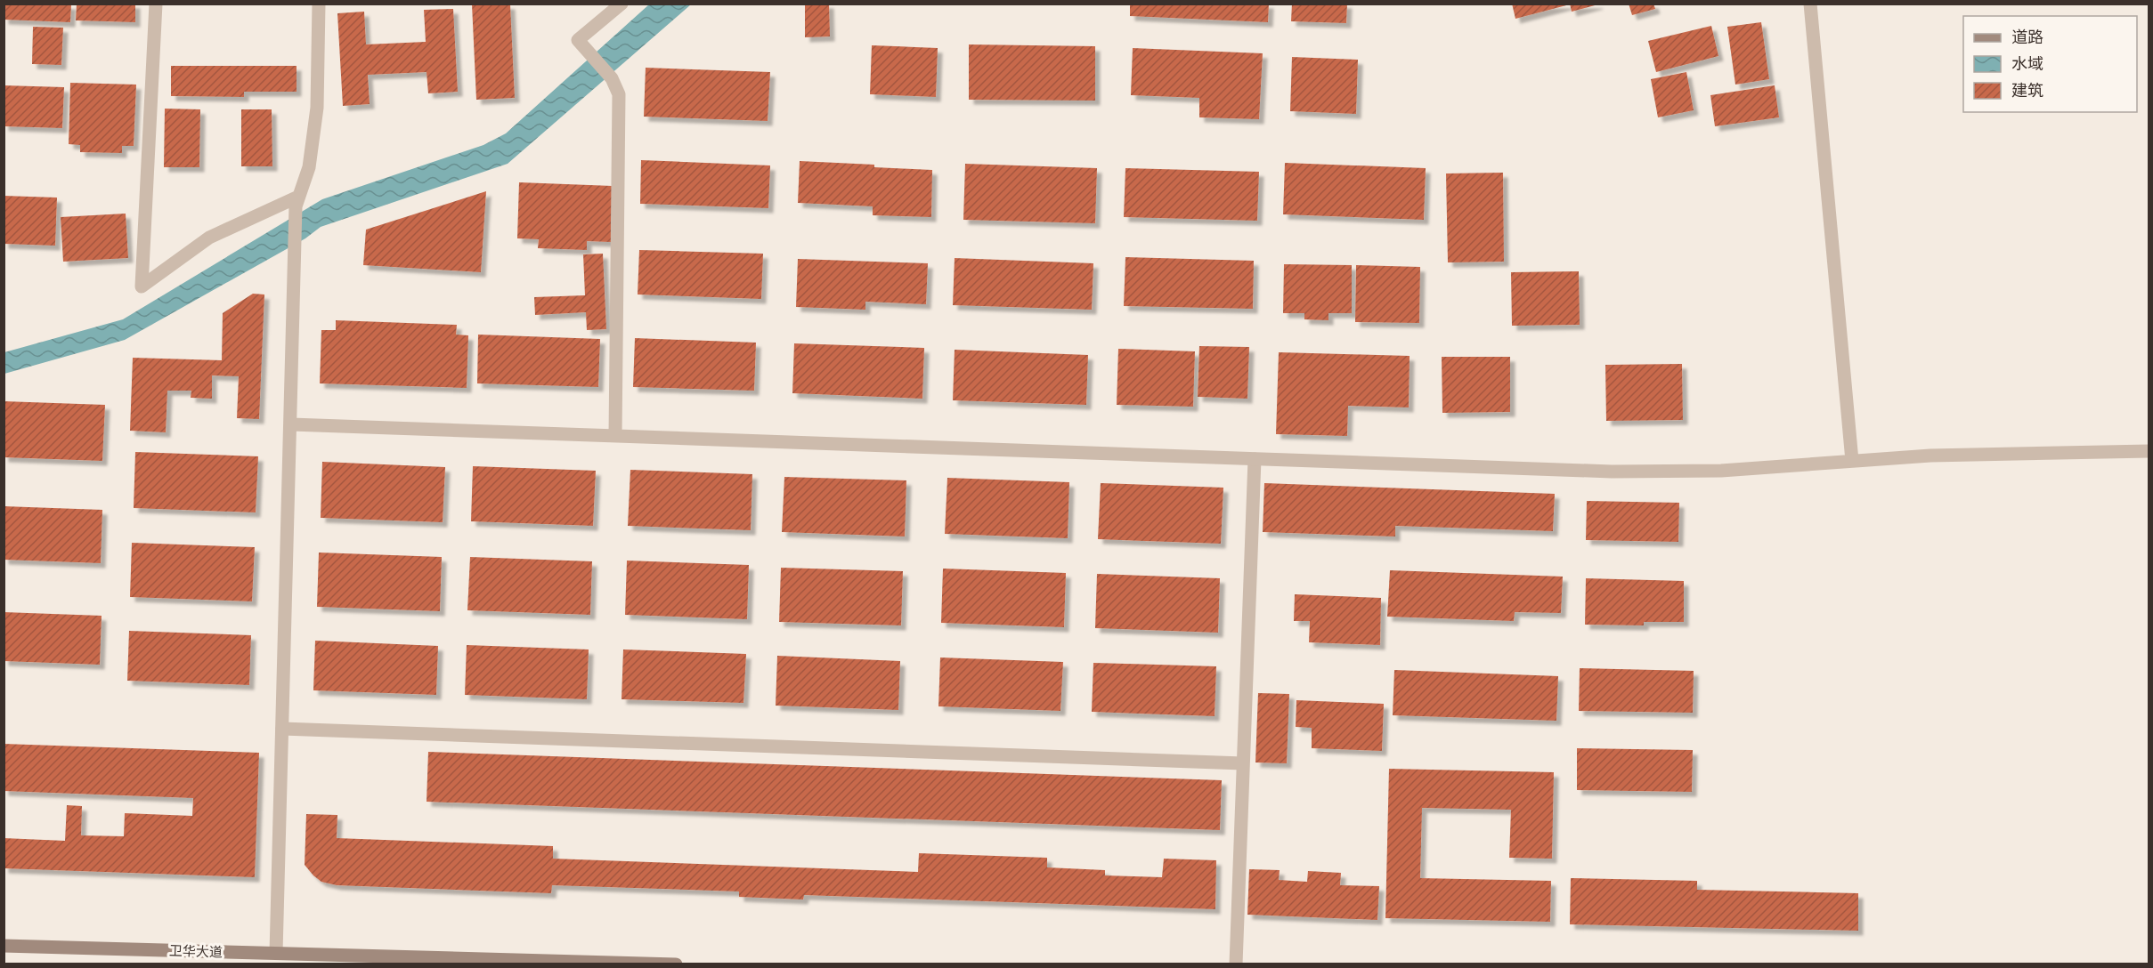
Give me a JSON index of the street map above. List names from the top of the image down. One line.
{"streets":{"main road":["卫华大道"]},"legend":["道路","水域","建筑"]}
